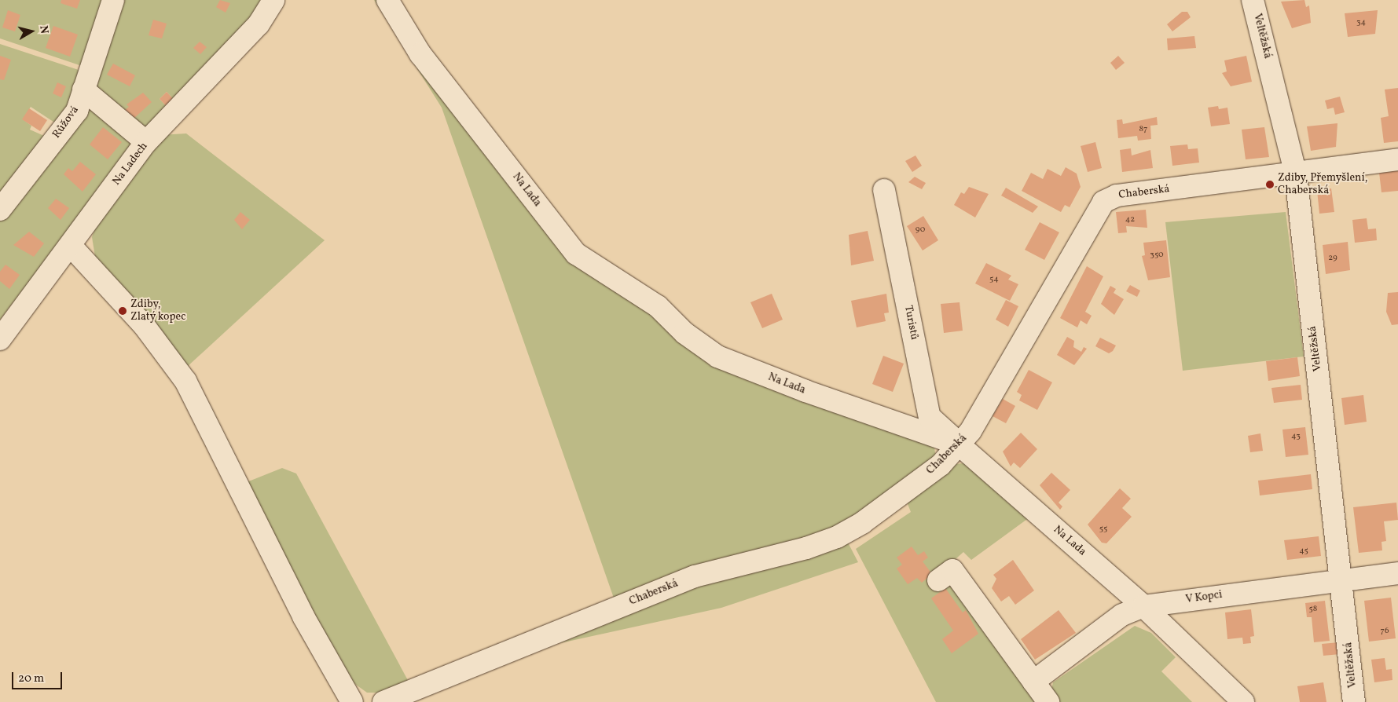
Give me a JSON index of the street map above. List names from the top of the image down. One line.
{"streets":{"street":["Veltěžská","Růžová","Na Ladech","Na Lada","Chaberská","Turistů","V Kopci"]},"crossings":[["Veltěžská","Chaberská"],["Veltěžská","V Kopci"],["Na Lada","Chaberská"],["Na Lada","Turistů"],["Na Lada","V Kopci"],["Chaberská","Turistů"]],"places":["Zdiby, Přemyšlení, Chaberská","Zdiby, Zlatý kopec"],"house_numbers":["34","87","42","90","350","29","54","43","55","45","58","76"],"scale_bar":"20 m","north":"right"}
